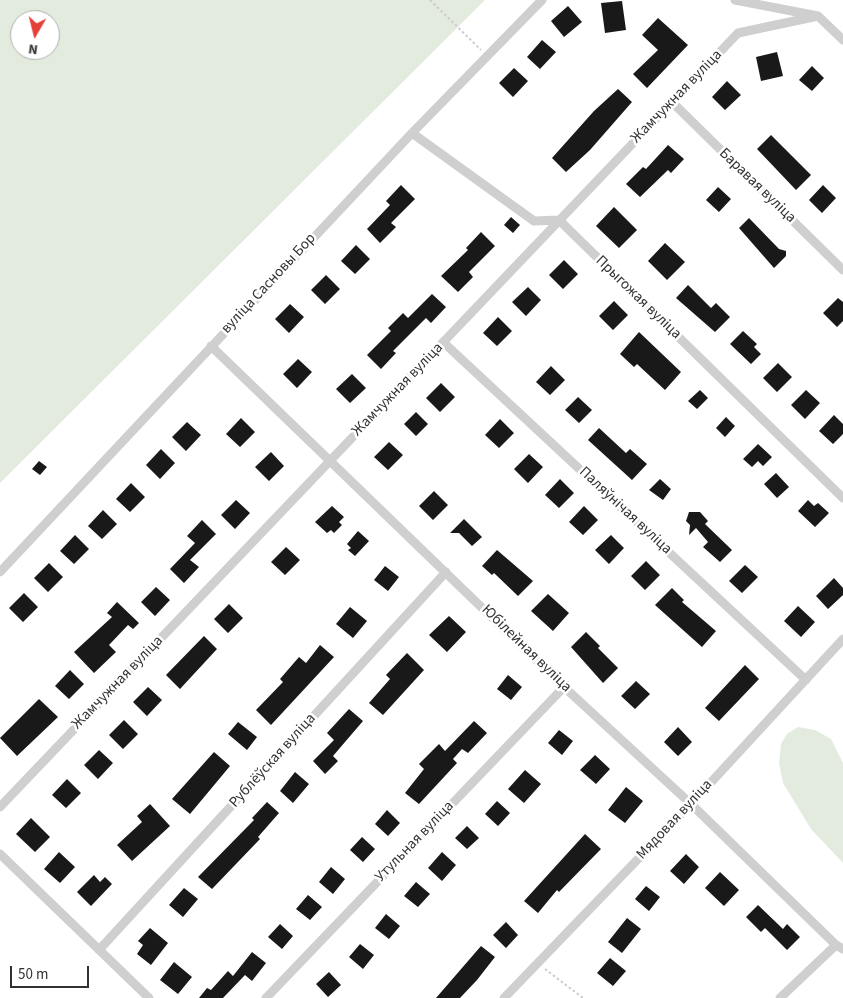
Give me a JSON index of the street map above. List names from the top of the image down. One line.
{"streets":{"street":["Жамчужная вуліца","Баравая вуліца","вуліца Сасновы Бор","Прыгожая вуліца","Паляўнічая вуліца","Юбілейная вуліца","Рублёўская вуліца","Мядовая вуліца","Утульная вуліца"]},"crossings":[["Жамчужная вуліца","Баравая вуліца"],["Жамчужная вуліца","Прыгожая вуліца"],["Жамчужная вуліца","Паляўнічая вуліца"],["Жамчужная вуліца","Юбілейная вуліца"],["вуліца Сасновы Бор","Юбілейная вуліца"],["Паляўнічая вуліца","Мядовая вуліца"],["Юбілейная вуліца","Рублёўская вуліца"],["Юбілейная вуліца","Мядовая вуліца"],["Юбілейная вуліца","Утульная вуліца"]],"scale_bar":"50 m","north":"bottom"}
